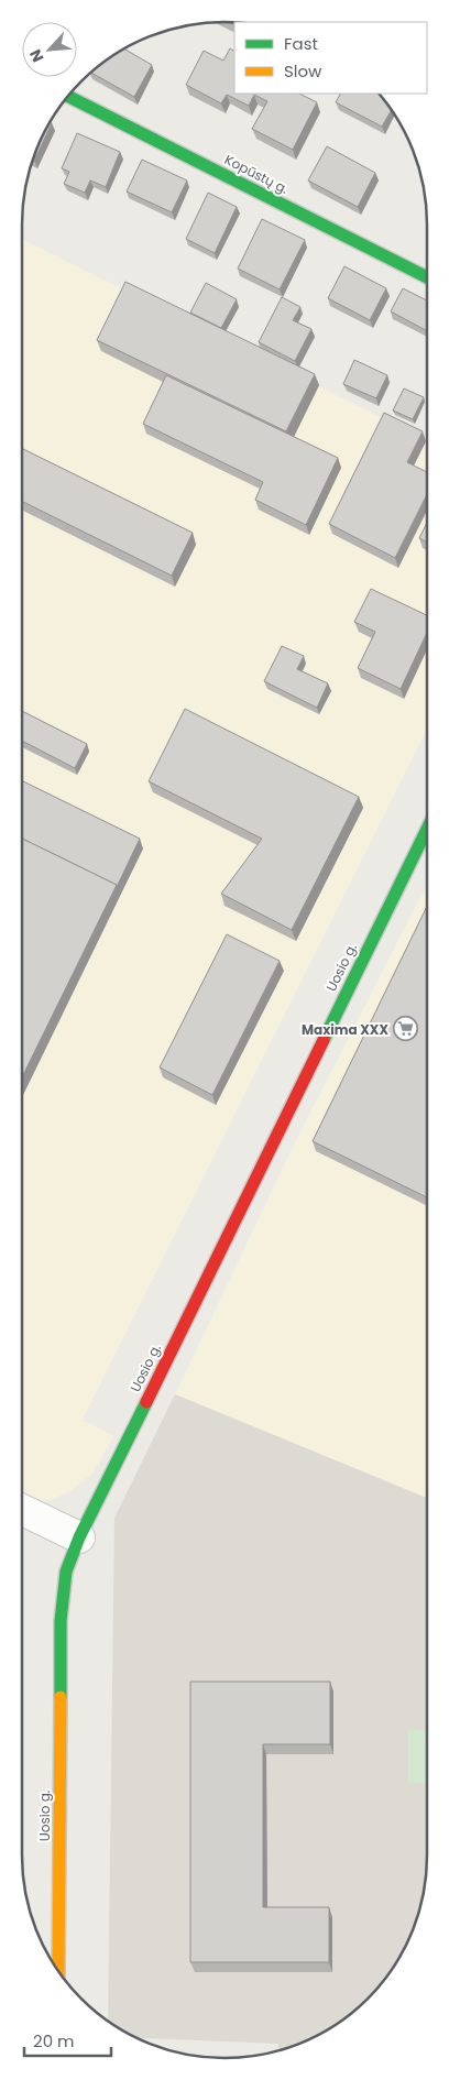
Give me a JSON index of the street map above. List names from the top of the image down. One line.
{"streets":{"street":["Kopūstų g.","Uosio g."]},"places":{"supermarket":["Maxima XXX"]},"legend":["Fast","Slow"],"scale_bar":"20 m","north":"bottom left"}
